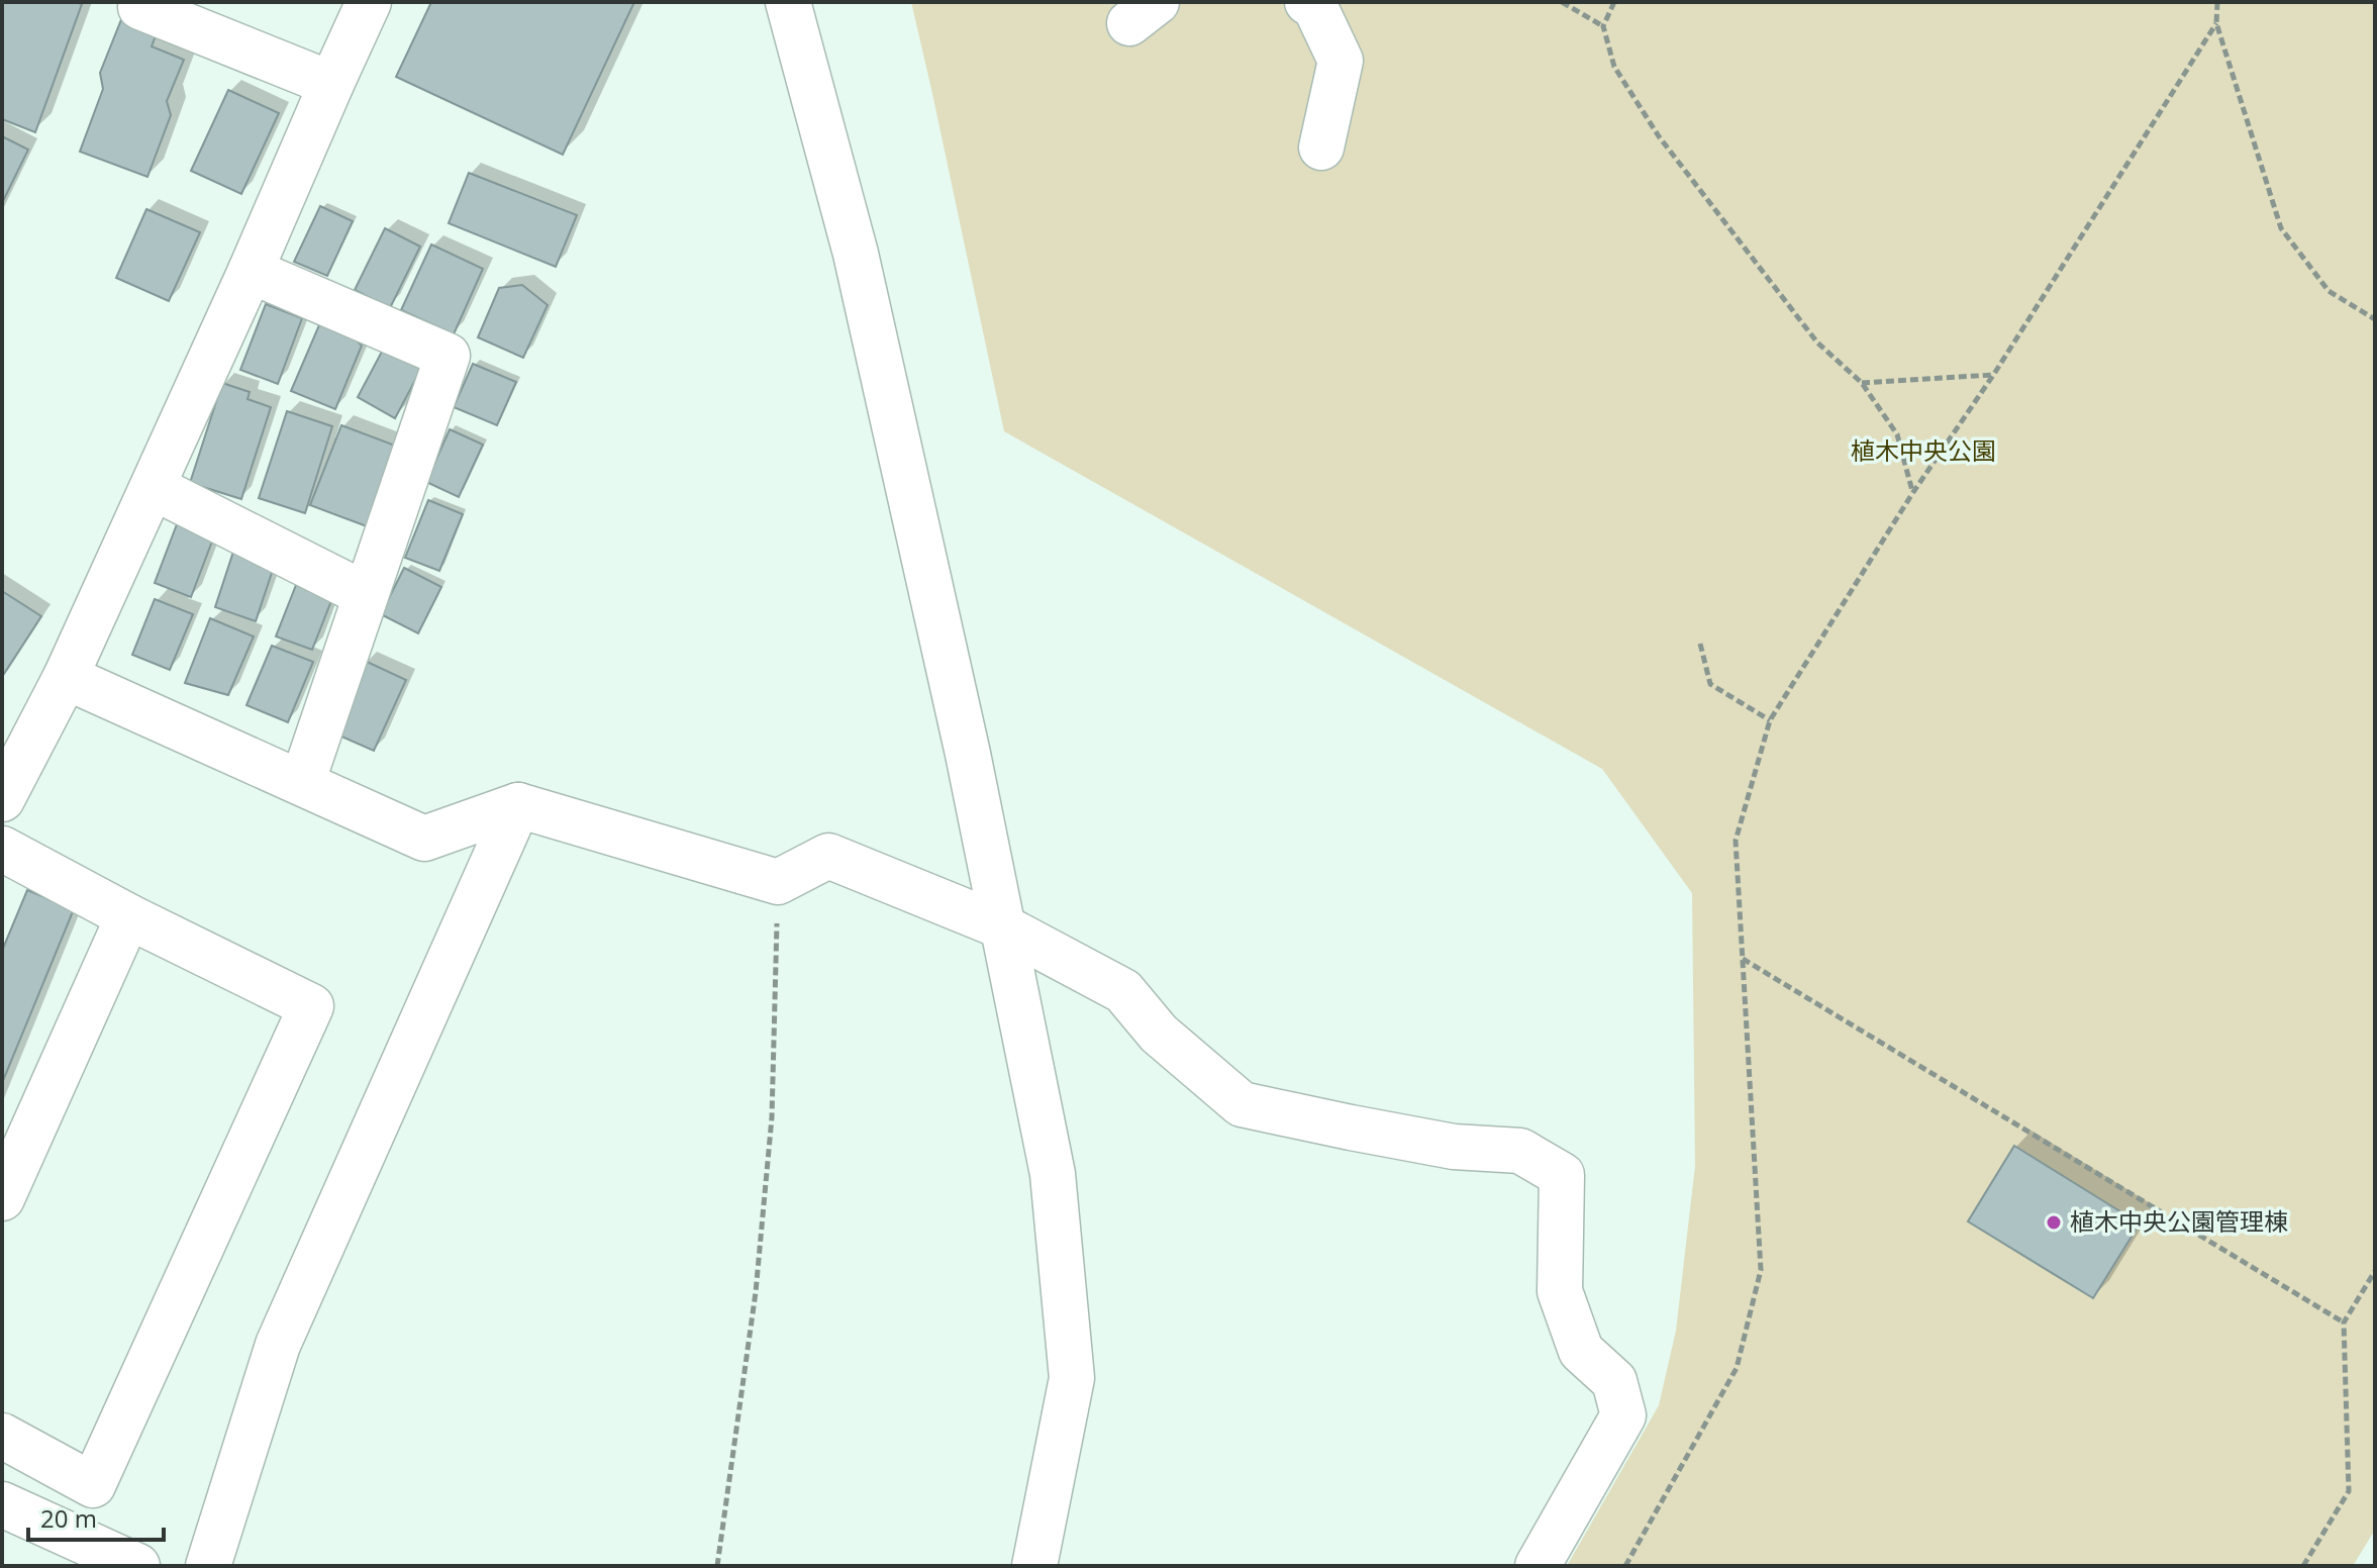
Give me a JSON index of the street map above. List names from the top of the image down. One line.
{"parks":["植木中央公園"],"places":["植木中央公園管理棟"],"scale_bar":"20 m"}
